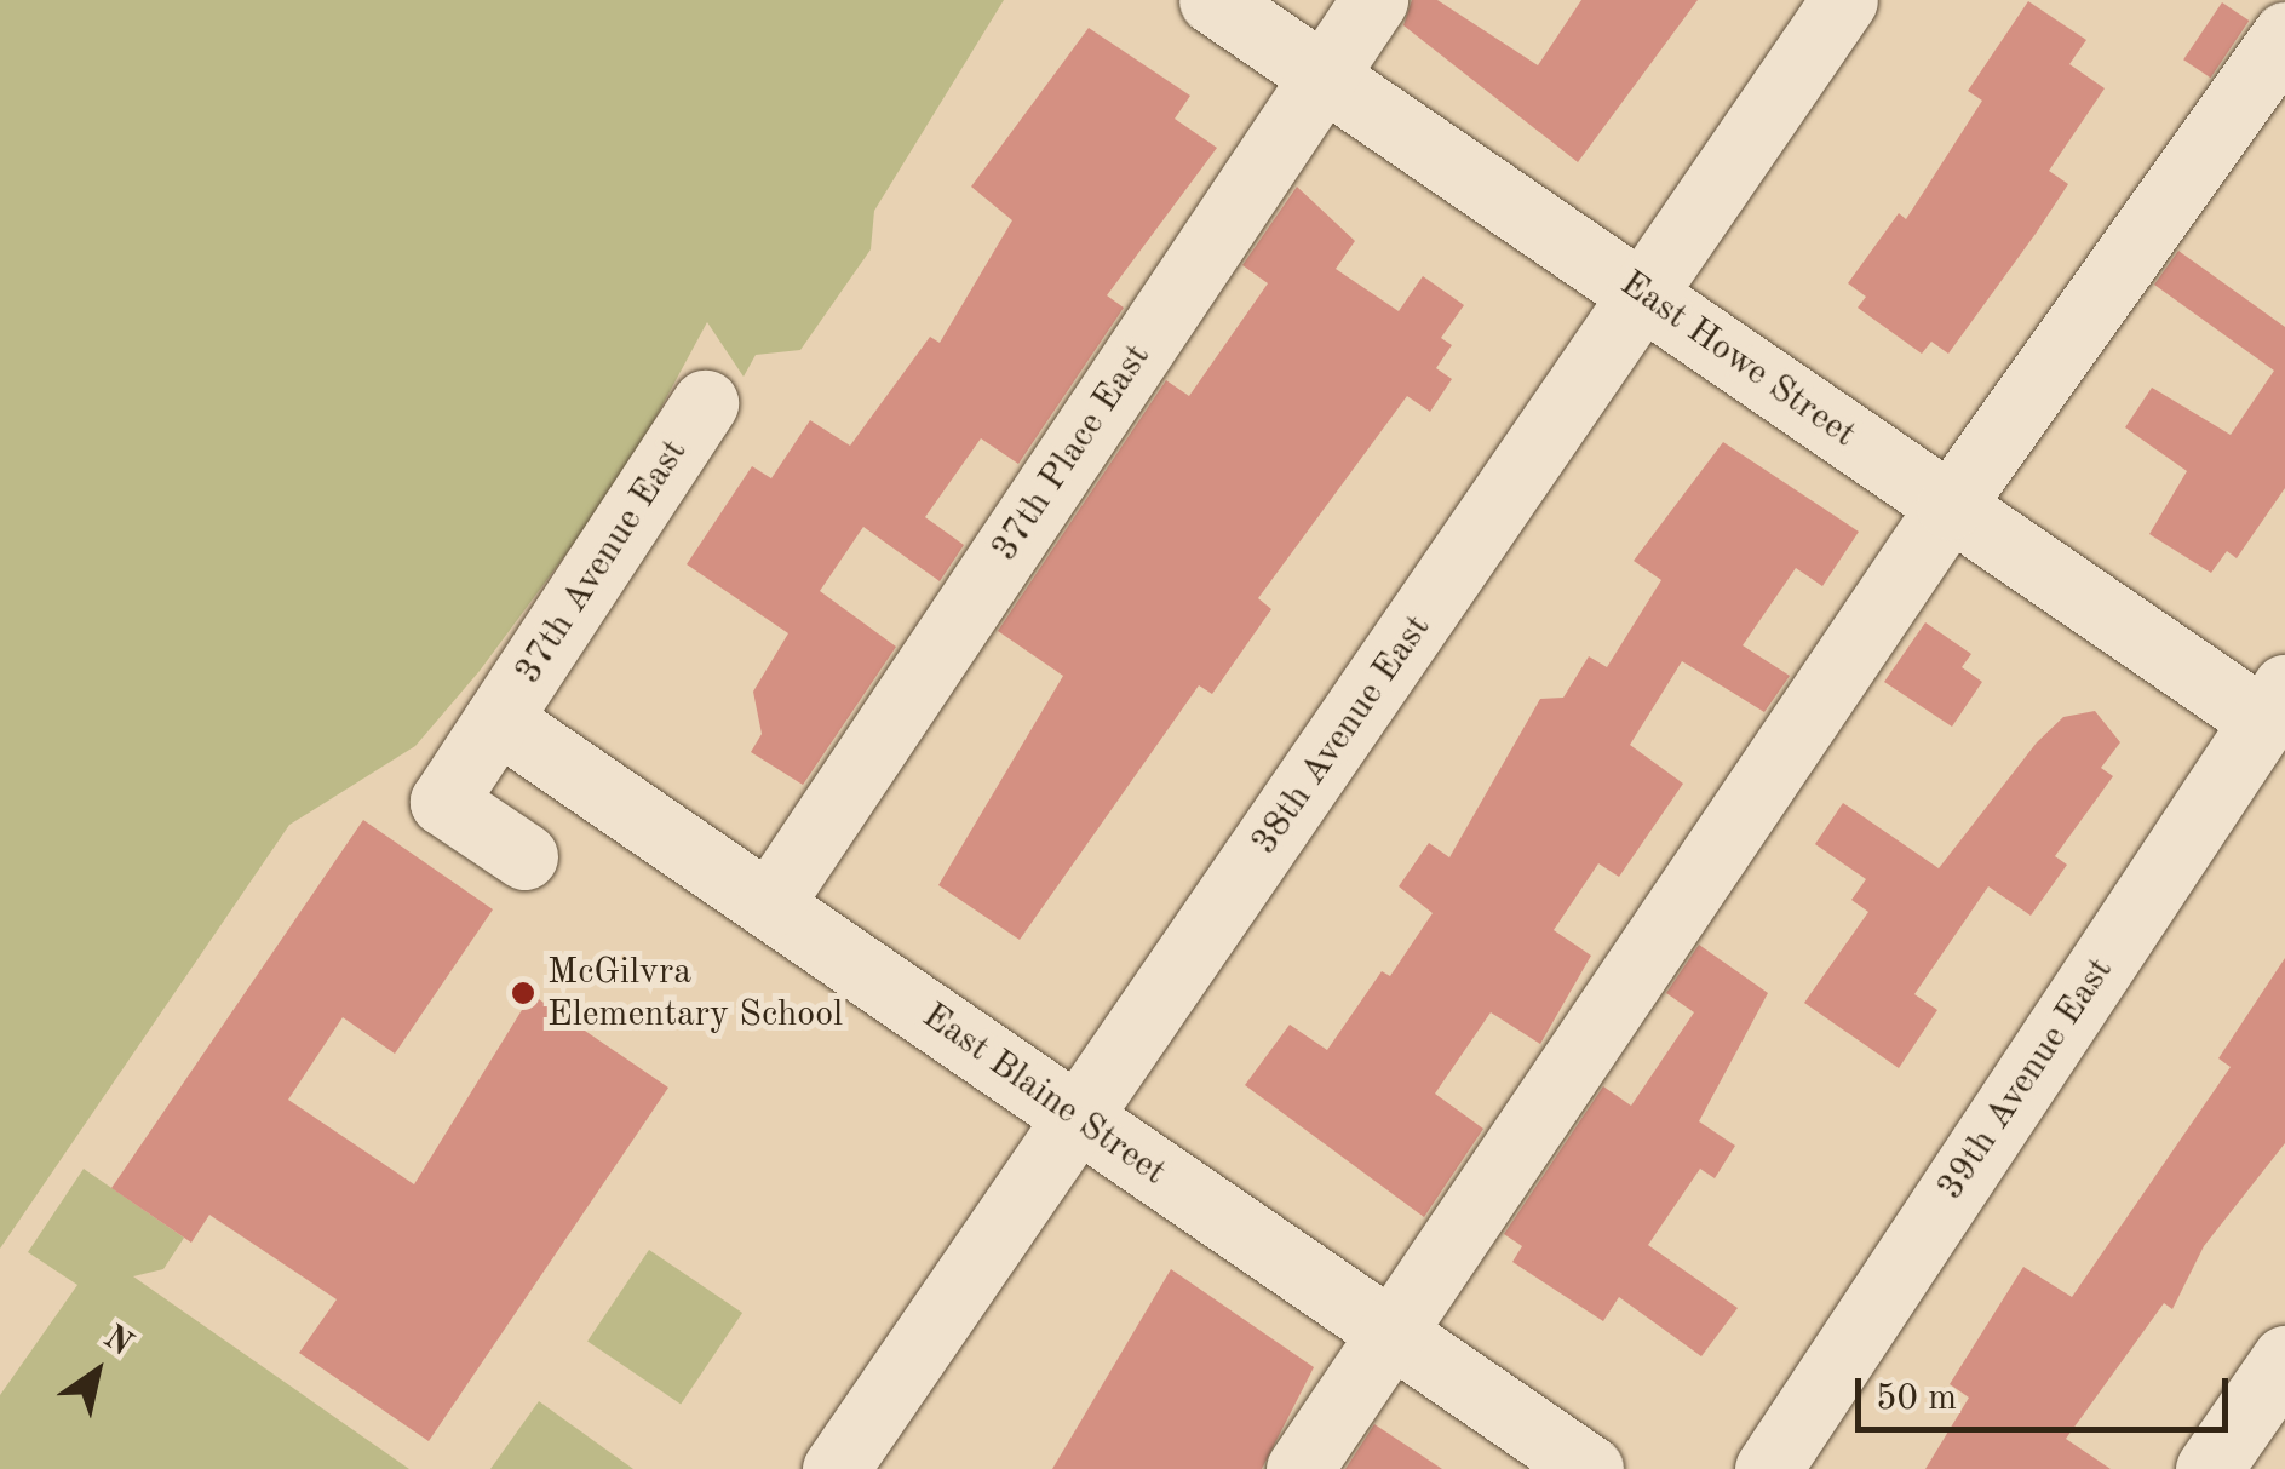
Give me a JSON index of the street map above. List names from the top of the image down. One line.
{"streets":{"street":["East Howe Street","37th Place East","37th Avenue East","38th Avenue East","39th Avenue East","East Blaine Street"]},"crossings":[["East Howe Street","37th Place East"],["East Howe Street","38th Avenue East"],["East Howe Street","39th Avenue East"],["37th Place East","East Blaine Street"],["37th Avenue East","East Blaine Street"],["38th Avenue East","East Blaine Street"]],"places":["McGilvra Elementary School"],"scale_bar":"50 m","north":"top right"}
